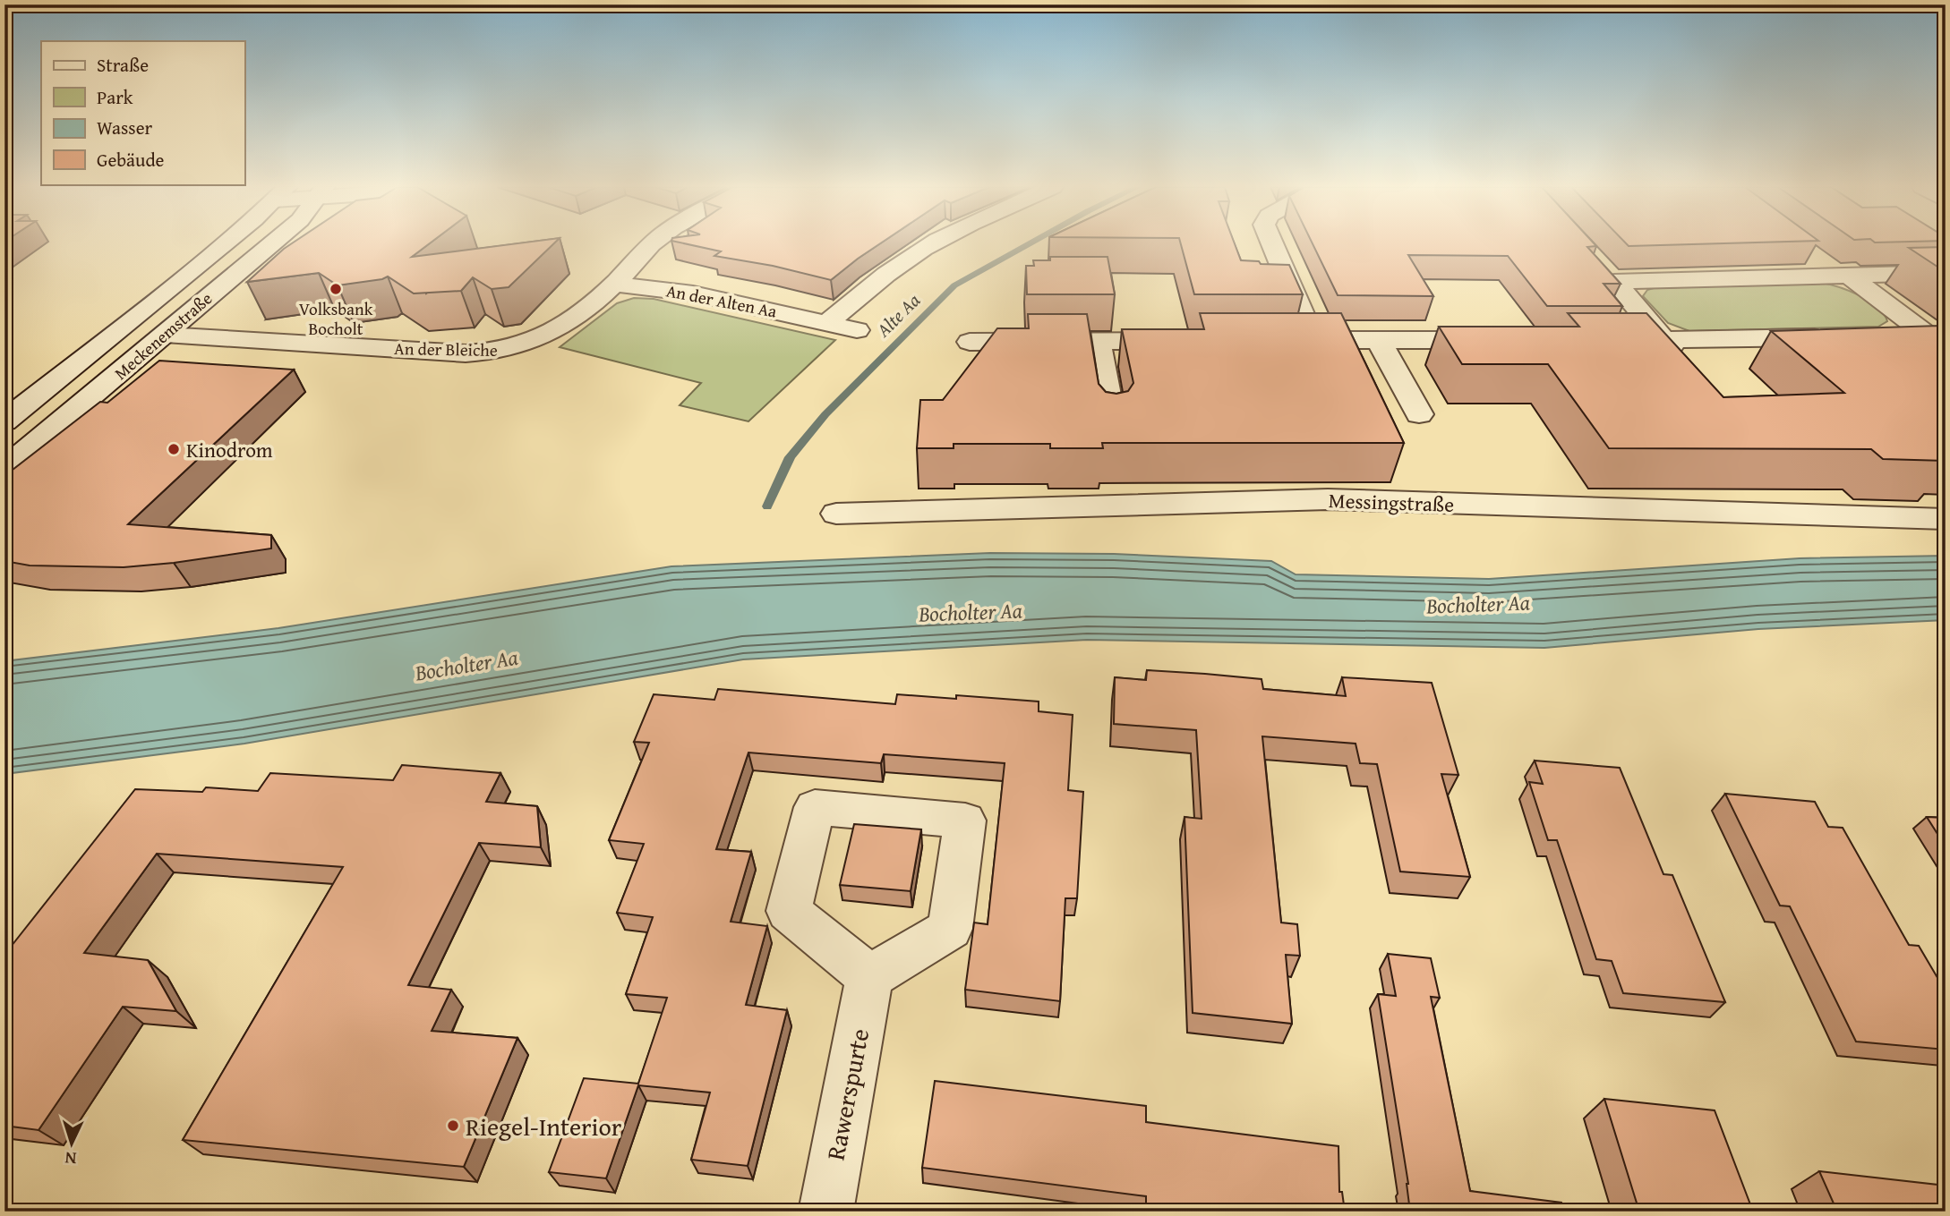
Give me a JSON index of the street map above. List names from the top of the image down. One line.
{"streets":{"street":["An der Alten Aa","Meckenemstraße","An der Bleiche","Messingstraße","Rawerspurte"]},"crossings":[["An der Alten Aa","An der Bleiche"],["Meckenemstraße","An der Bleiche"]],"water":["Alte Aa","Bocholter Aa"],"places":["Volksbank Bocholt","Kinodrom","Riegel-Interior"],"legend":["Straße","Park","Wasser","Gebäude"],"north":"bottom"}
